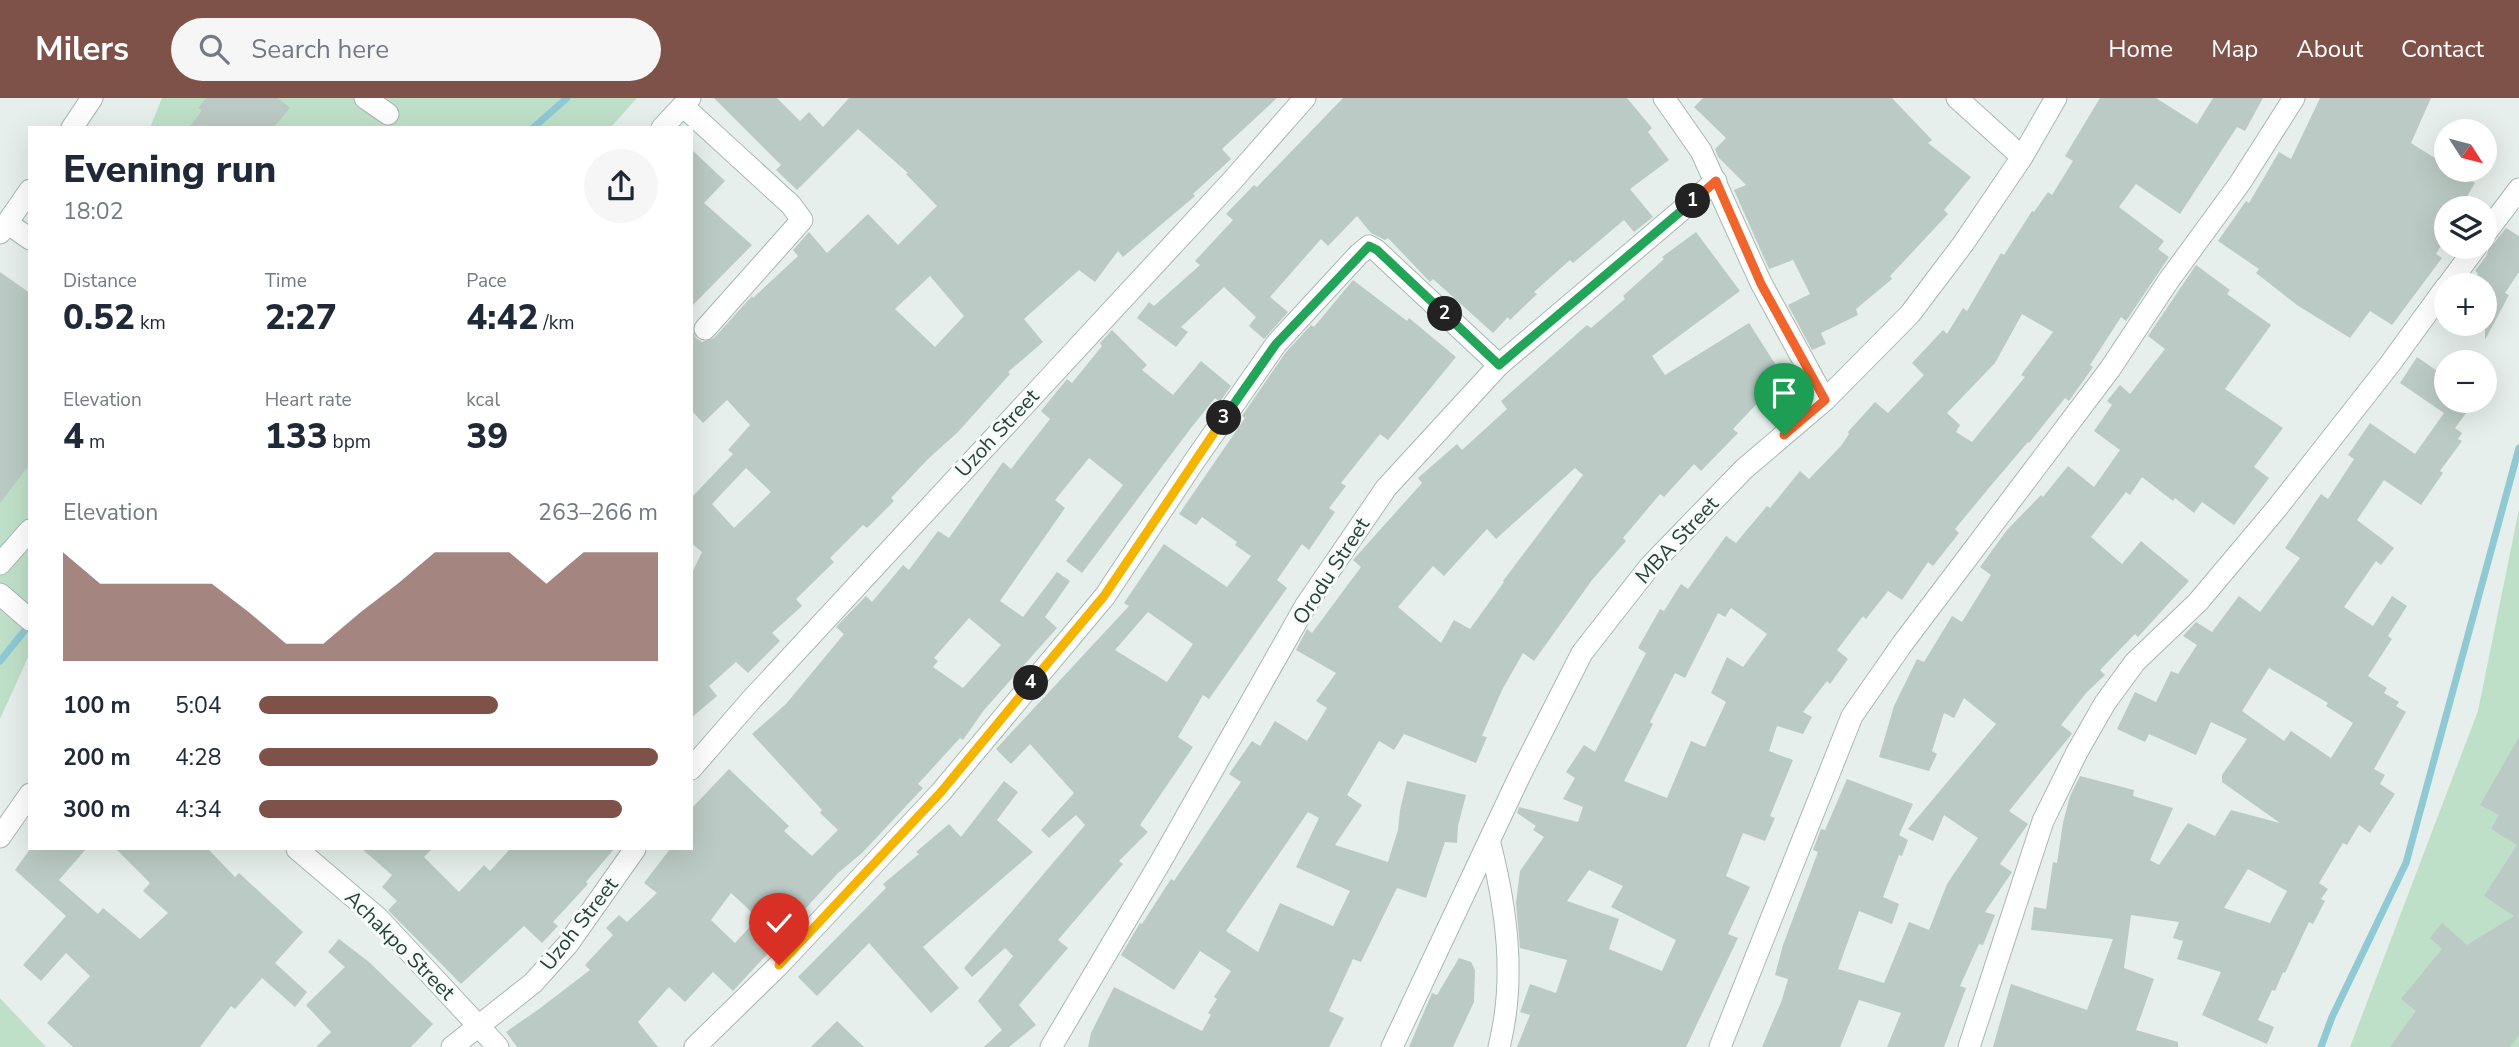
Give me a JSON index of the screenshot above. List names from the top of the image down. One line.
{"streets":{"street":["Uzoh Street","MBA Street","Orodu Street","Achakpo Street"]},"crossings":[["Uzoh Street","Achakpo Street"]],"north":"bottom right","page":{"header":"Milers","search":"Search here","nav":["Home","Map","About","Contact"],"map_buttons":["+","−"],"heading":["Evening run","18:02"],"pins":["1","2","3","4"],"stats":[["Distance","0.52 km"],["Time","2:27"],["Pace","4:42 /km"],["Elevation","4 m"],["Heart rate","133 bpm"],["kcal","39"]],"chart":["Elevation","263–266 m"],"list":[{"name":"100 m","note":"5:04"},{"name":"200 m","note":"4:28"},{"name":"300 m","note":"4:34"}]}}
